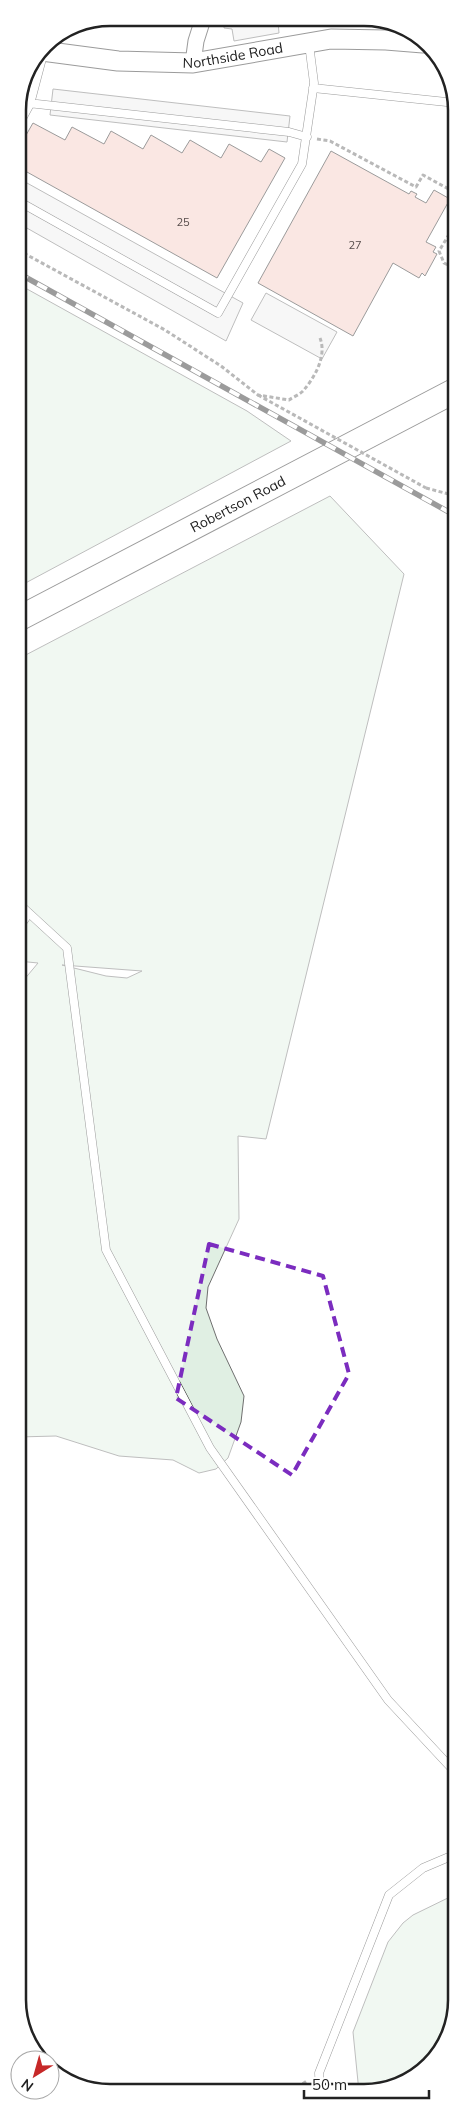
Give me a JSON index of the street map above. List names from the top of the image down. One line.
{"streets":{"main road":["Robertson Road"],"street":["Northside Road"]},"house_numbers":["25","27"],"scale_bar":"50 m","north":"bottom left"}
